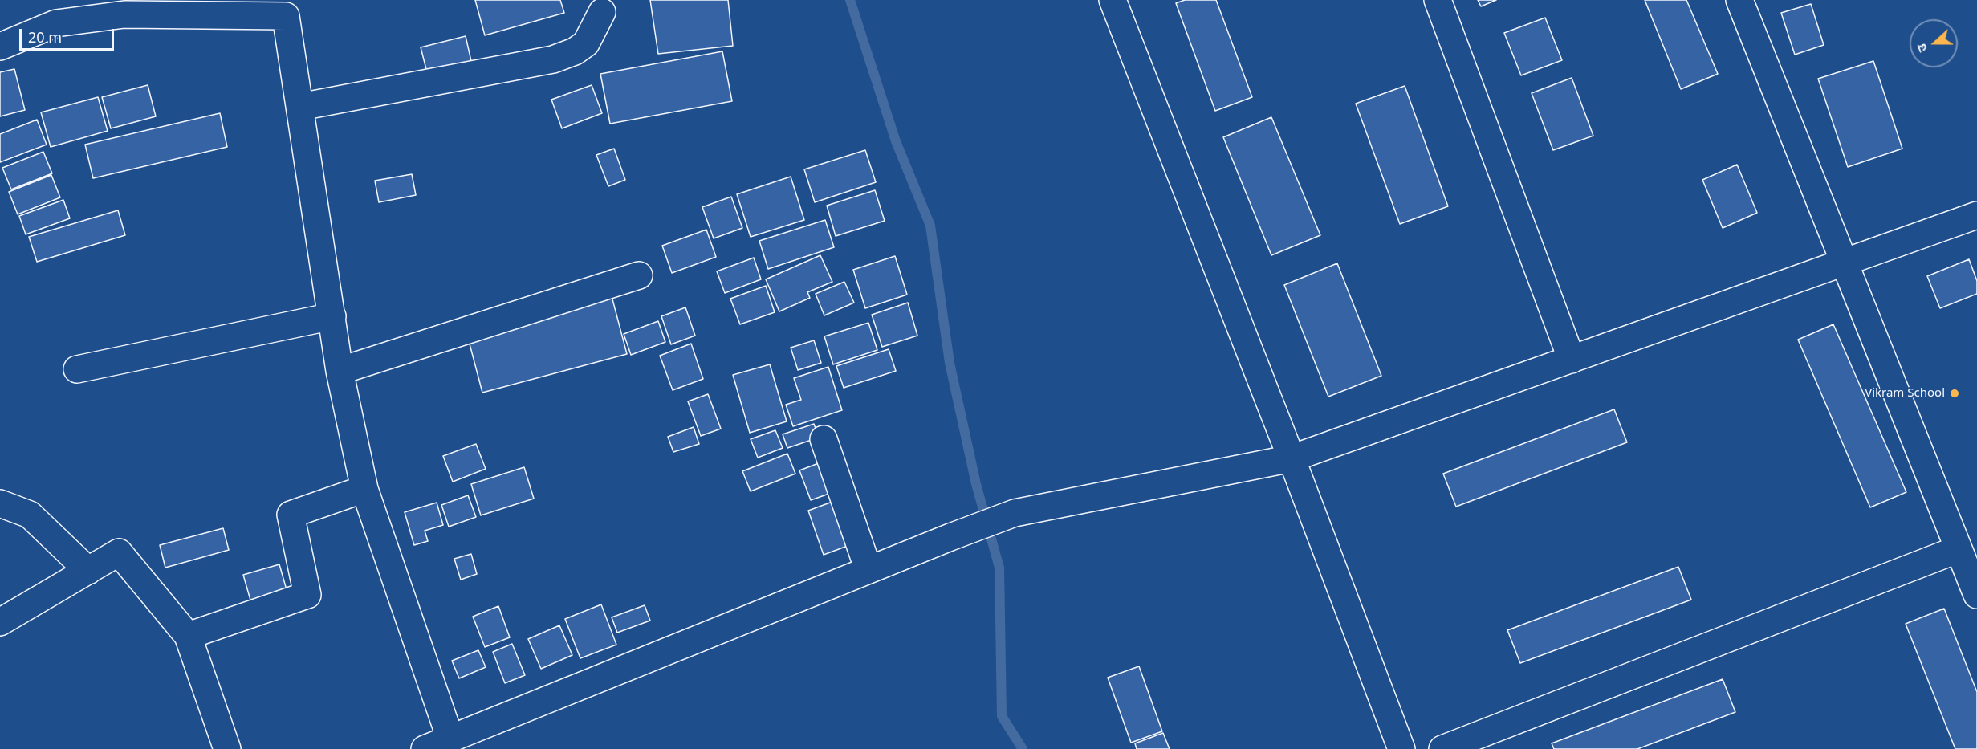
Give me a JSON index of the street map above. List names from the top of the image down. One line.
{"places":["Vikram School"],"scale_bar":"20 m","north":"left"}
